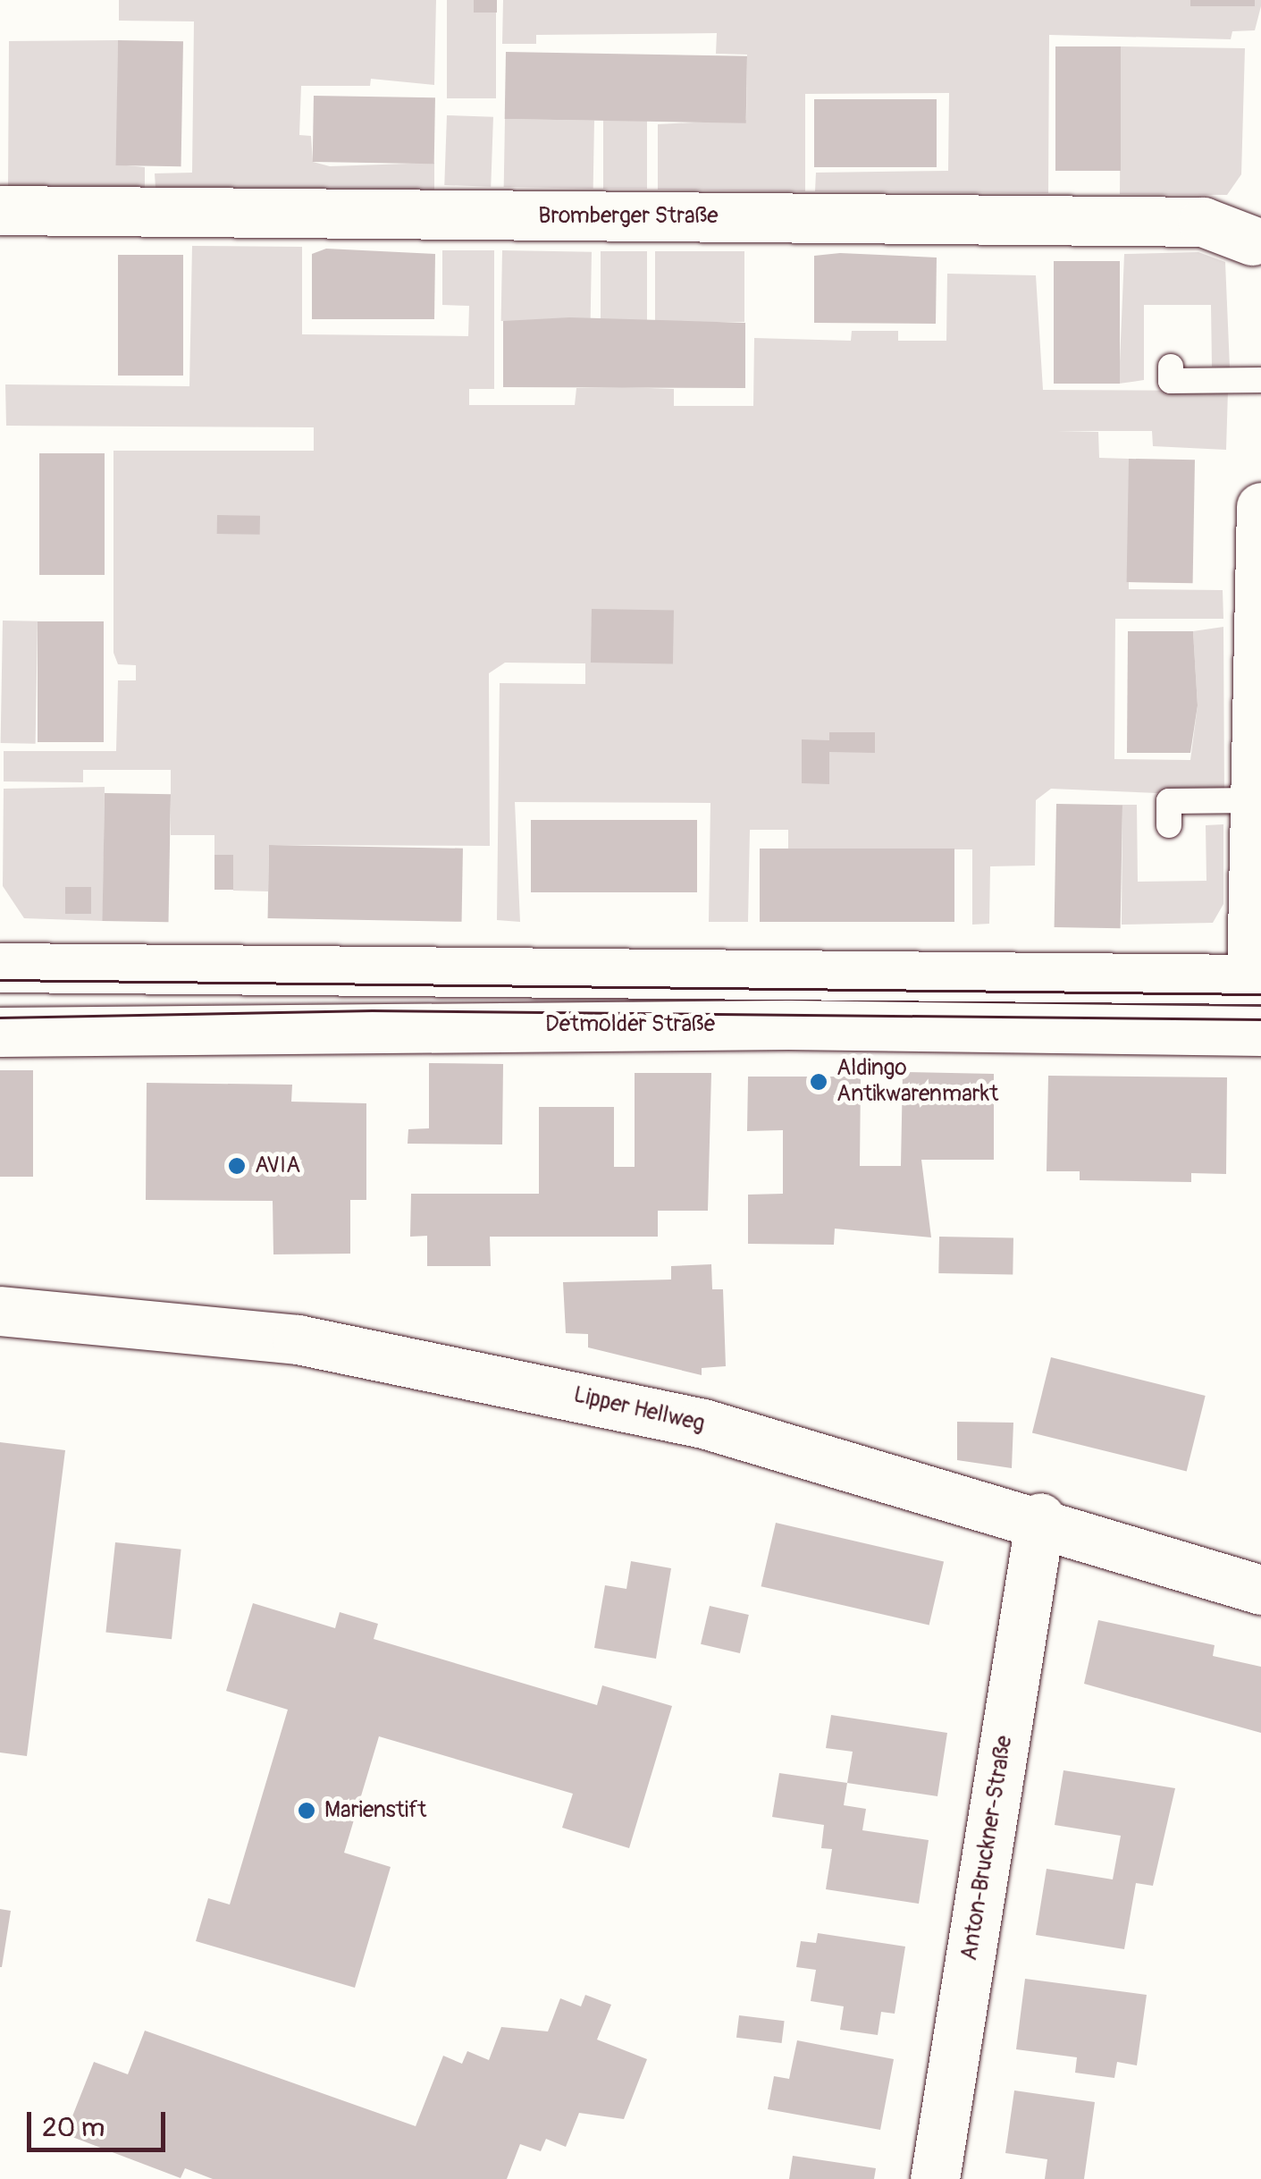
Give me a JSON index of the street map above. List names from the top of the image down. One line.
{"streets":{"street":["Bromberger Straße","Detmolder Straße","Lipper Hellweg","Anton-Bruckner-Straße"]},"crossings":[["Lipper Hellweg","Anton-Bruckner-Straße"]],"places":["Aldingo Antikwarenmarkt","AVIA","Marienstift"],"scale_bar":"20 m"}
